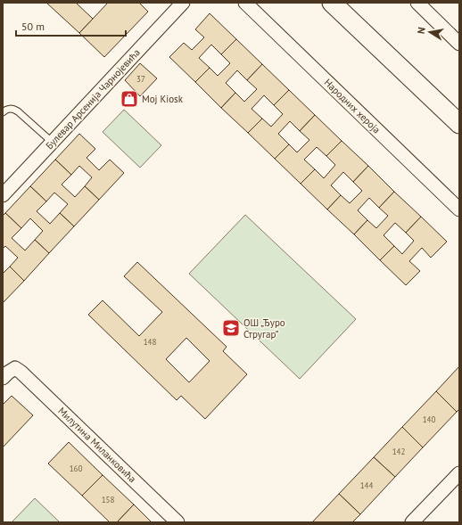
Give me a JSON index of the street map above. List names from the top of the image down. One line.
{"streets":{"street":["Булевар Арсенија Чарнојевића","Народних хероја","Милутина Миланковића"]},"places":{"shop":["Moj Kiosk"],"school or university":["ОШ „Ђуро Стругар”"]},"house_numbers":["37","148","140","142","160","144","158"],"scale_bar":"50 m","north":"left"}
